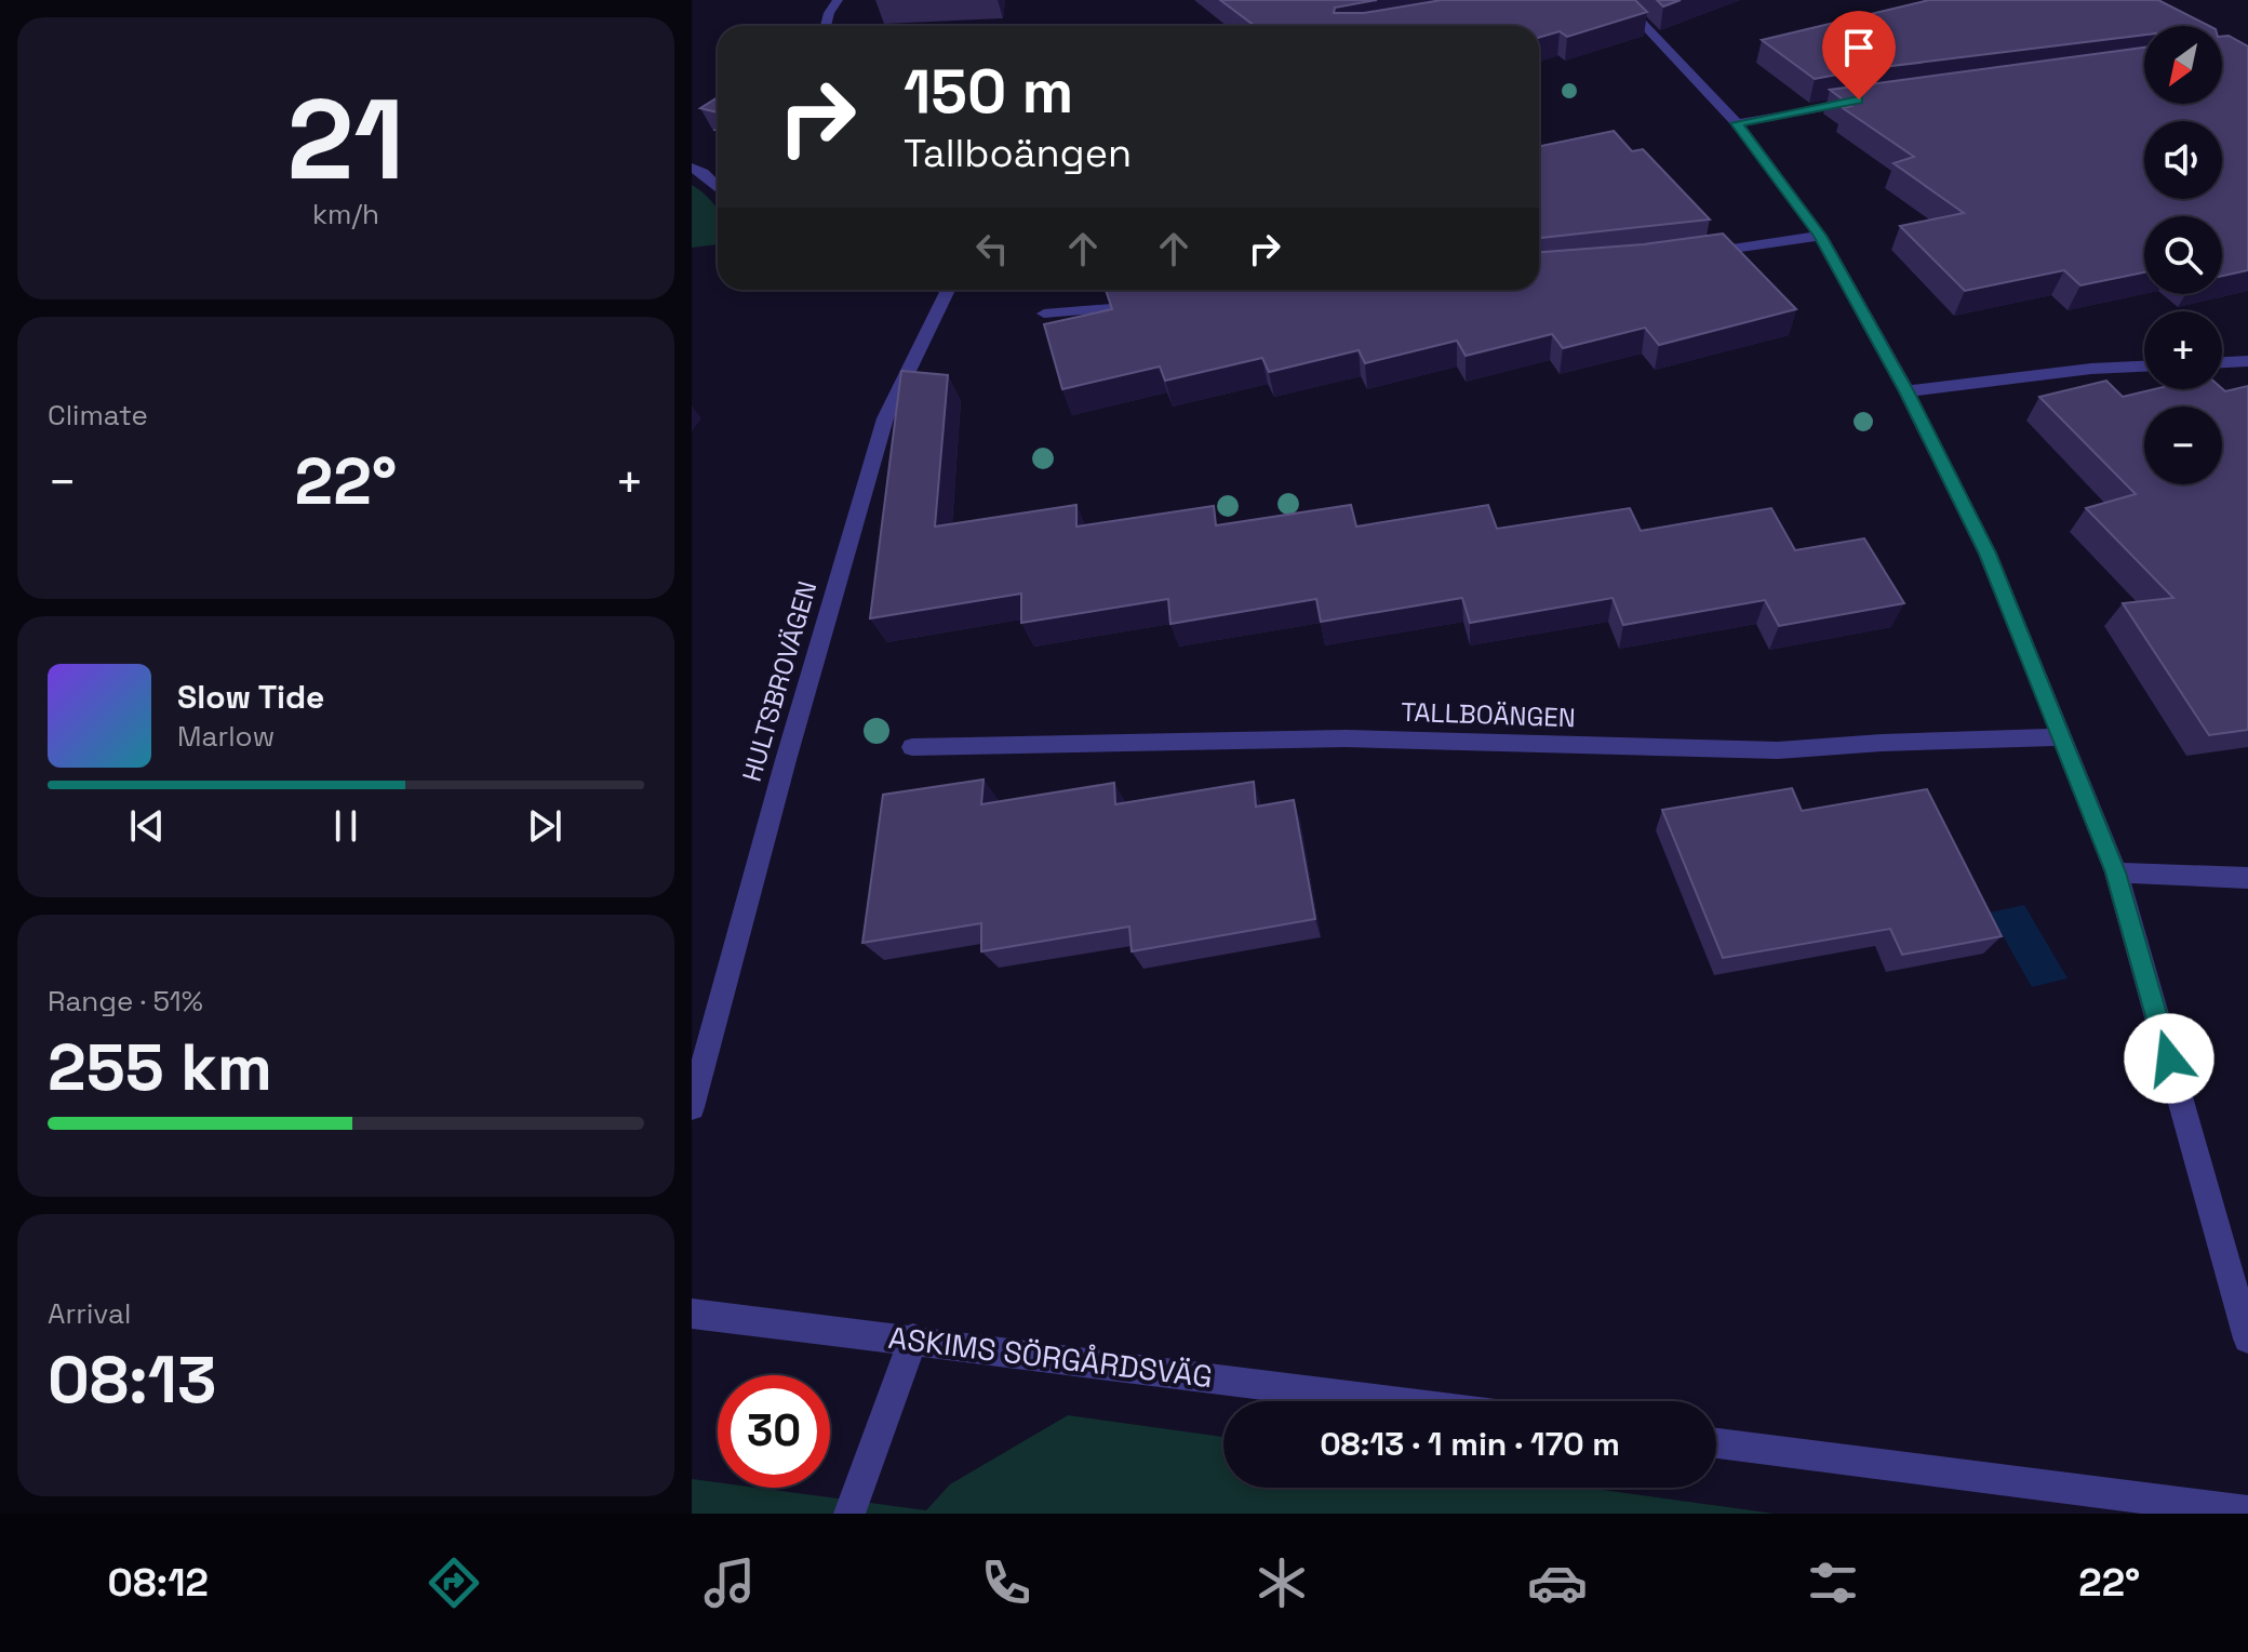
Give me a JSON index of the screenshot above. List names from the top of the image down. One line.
{"streets":{"street":["HULTSBROVÄGEN","TALLBOÄNGEN","ASKIMS SÖRGÅRDSVÄG"]},"north":"bottom left","page":{"tile":[["21","km/h"],"Climate",["Range · 51%","255 km"],["Arrival","08:13"]],"map_buttons":["+","−"],"turn":["150 m","Tallboängen"],"heat":["−","22°","+"],"song":["Slow Tide","Marlow"],"limit":"30","trip":"08:13 · 1 min · 170 m","tabs":["08:12","22°"]}}
